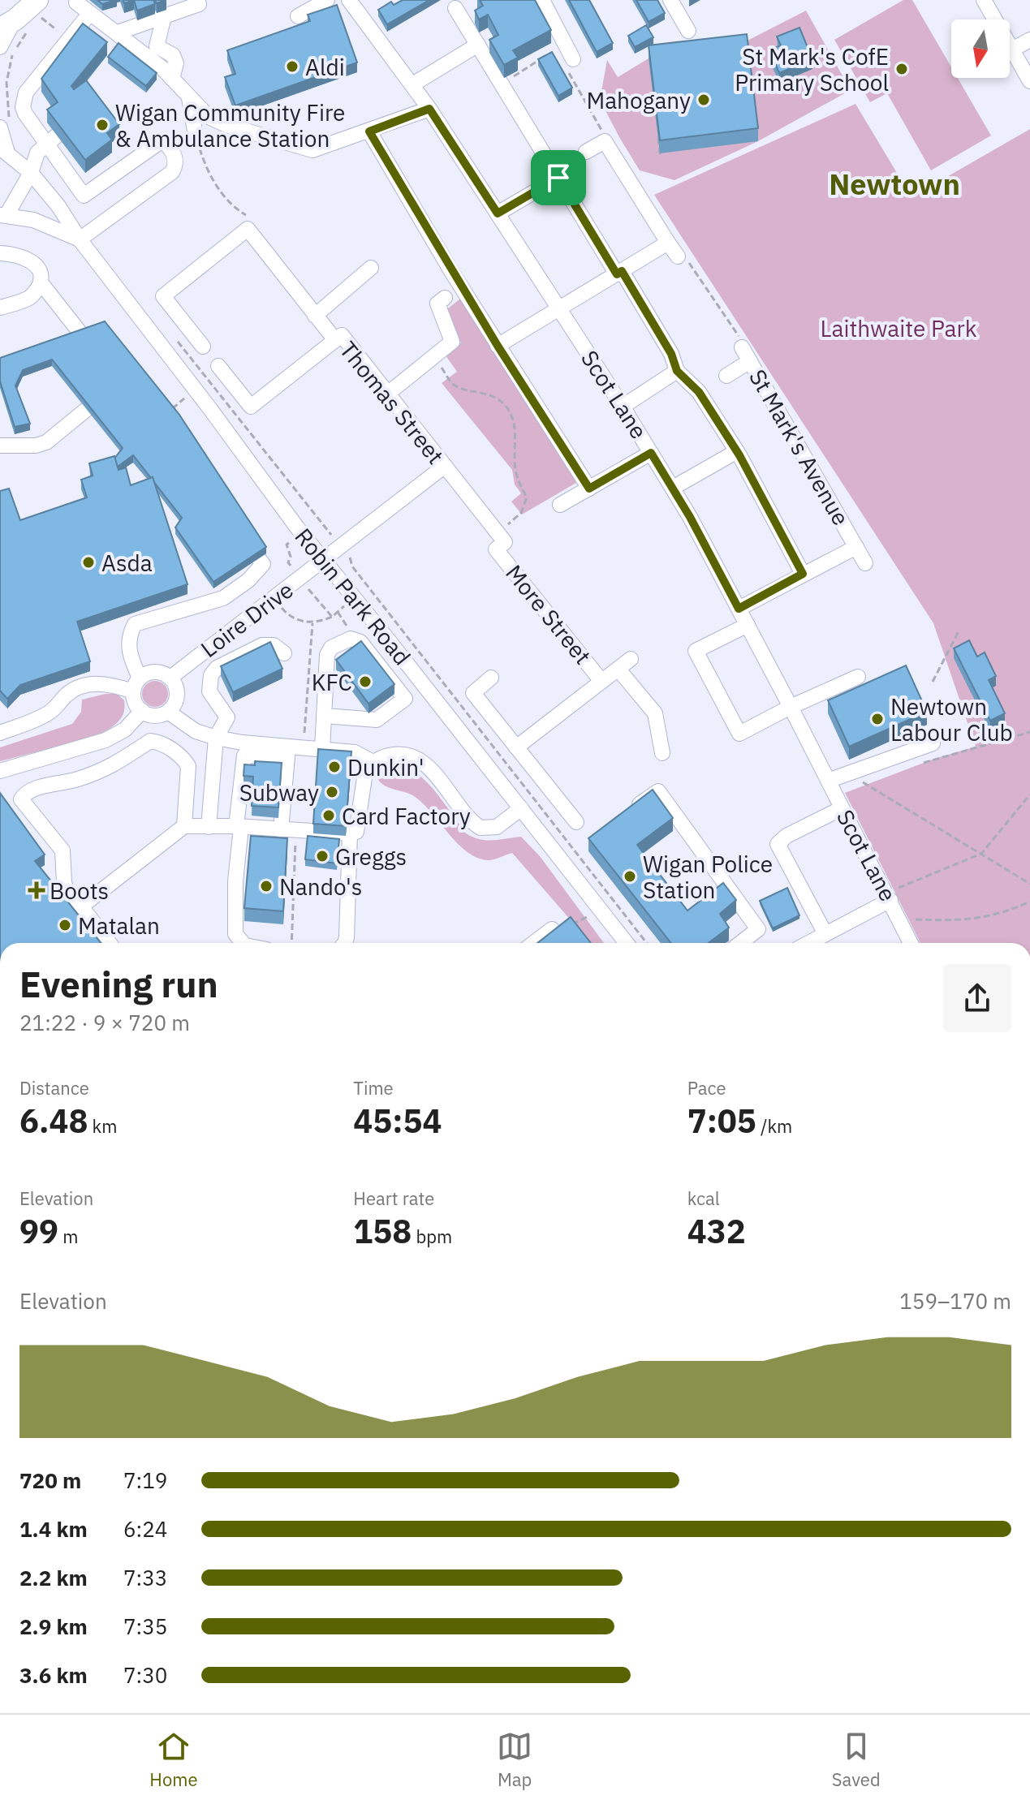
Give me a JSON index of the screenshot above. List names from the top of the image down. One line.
{"streets":{"street":["Scot Lane","Thomas Street","St Mark's Avenue","Robin Park Road","More Street","Loire Drive"]},"crossings":[["Scot Lane","St Mark's Avenue"],["Thomas Street","More Street"],["Thomas Street","Loire Drive"],["Robin Park Road","Loire Drive"]],"districts":["Newtown"],"parks":["Laithwaite Park"],"places":{"other":["Aldi","St Mark's CofE Primary School","Mahogany","Wigan Community Fire & Ambulance Station","Asda","KFC","Newtown Labour Club","Dunkin'","Subway","Card Factory","Greggs","Wigan Police Station","Nando's","Matalan"],"health":["Boots"]},"north":"bottom","page":{"heading":["Evening run","21:22 · 9 × 720 m"],"stats":[["Distance","6.48 km"],["Time","45:54"],["Pace","7:05 /km"],["Elevation","99 m"],["Heart rate","158 bpm"],["kcal","432"]],"chart":["Elevation","159–170 m"],"list":[{"name":"720 m","note":"7:19"},{"name":"1.4 km","note":"6:24"},{"name":"2.2 km","note":"7:33"},{"name":"2.9 km","note":"7:35"},{"name":"3.6 km","note":"7:30"}],"tabs":["Home","Map","Saved"]}}
